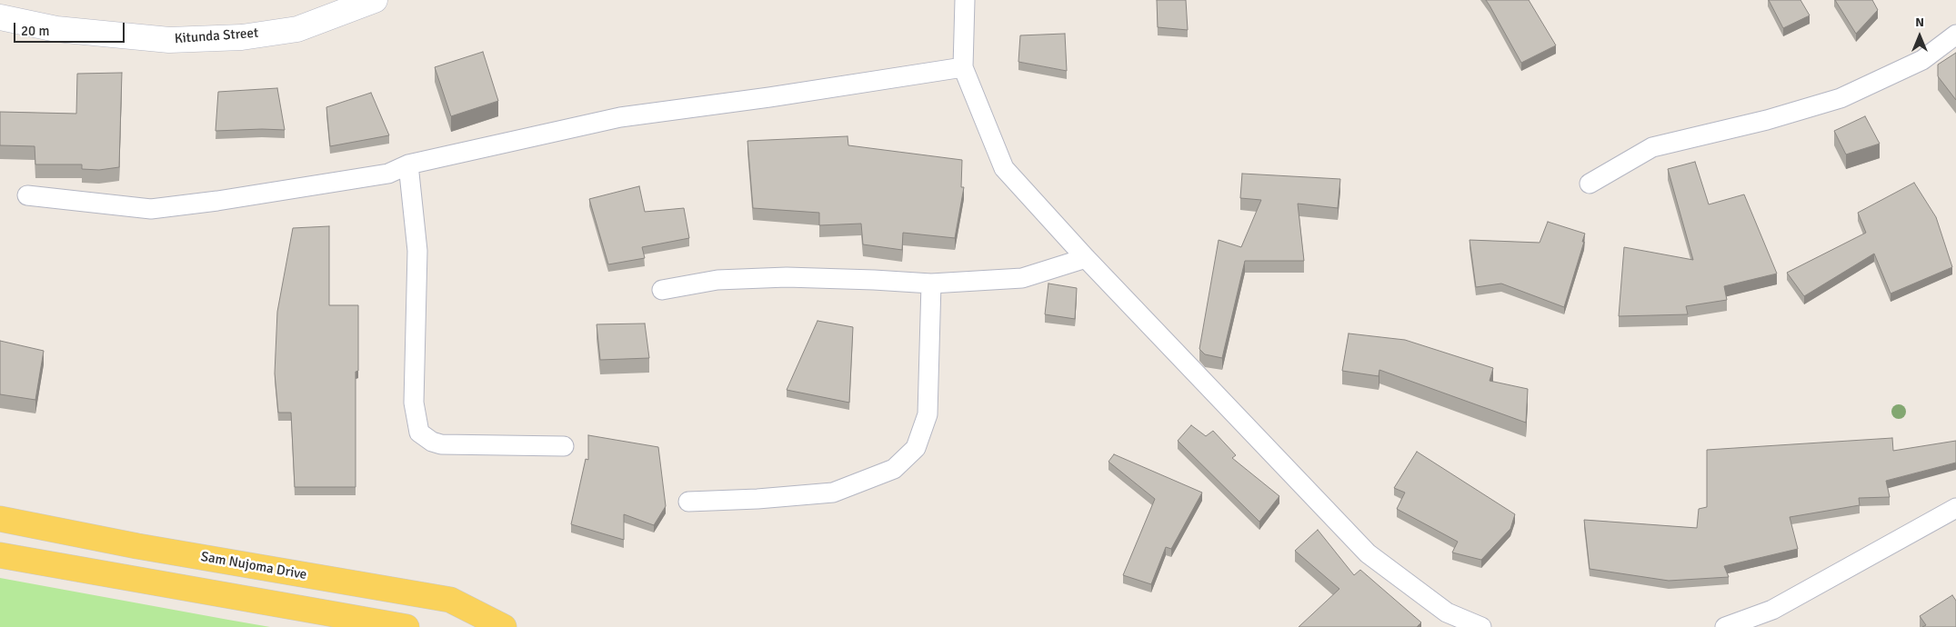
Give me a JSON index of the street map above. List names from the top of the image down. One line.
{"streets":{"main road":["Sam Nujoma Drive"],"street":["Kitunda Street"]},"scale_bar":"20 m","north":"top"}
